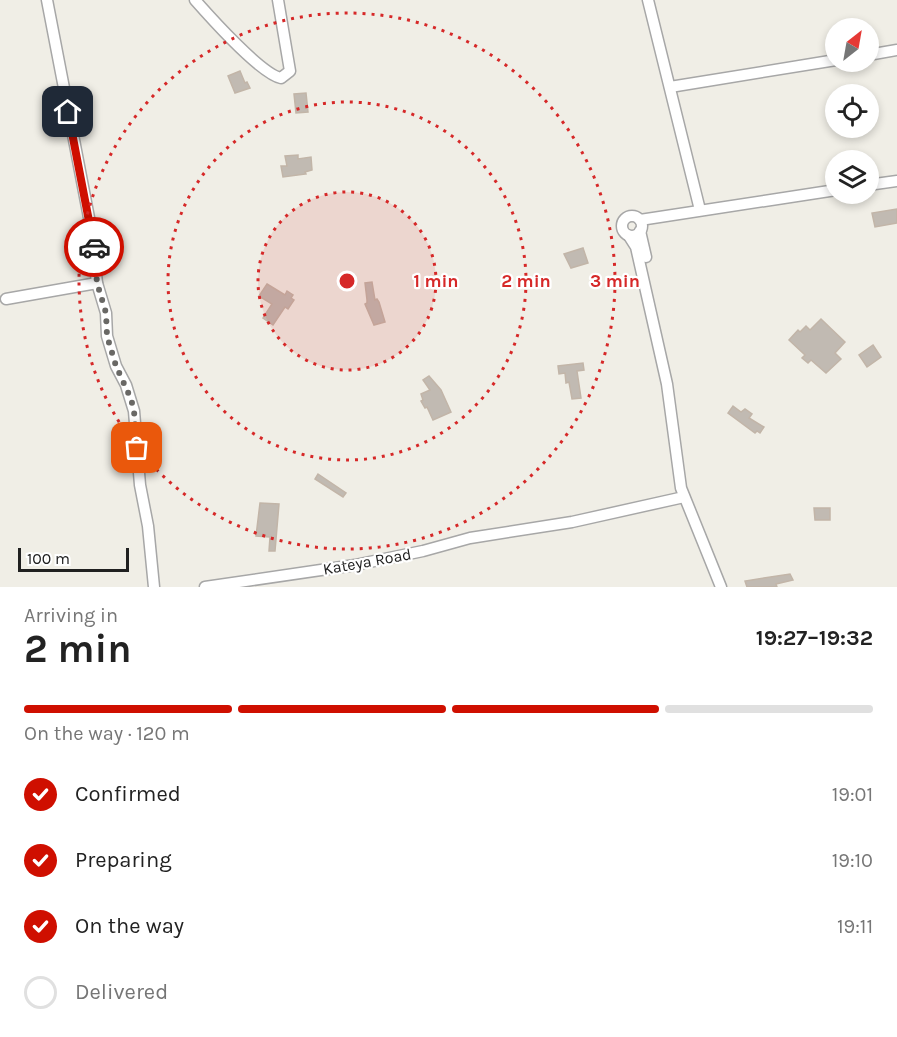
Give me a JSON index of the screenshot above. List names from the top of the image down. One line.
{"streets":{"street":["Kateya Road"]},"scale_bar":"100 m","north":"top right","page":{"scale":"100 m","heading":["2 min","Arriving in","19:27–19:32"],"bar":"On the way · 120 m","list":[["Confirmed","19:01"],["Preparing","19:10"],["On the way","19:11"],"Delivered"]},"rings":["1 min","2 min","3 min"]}
